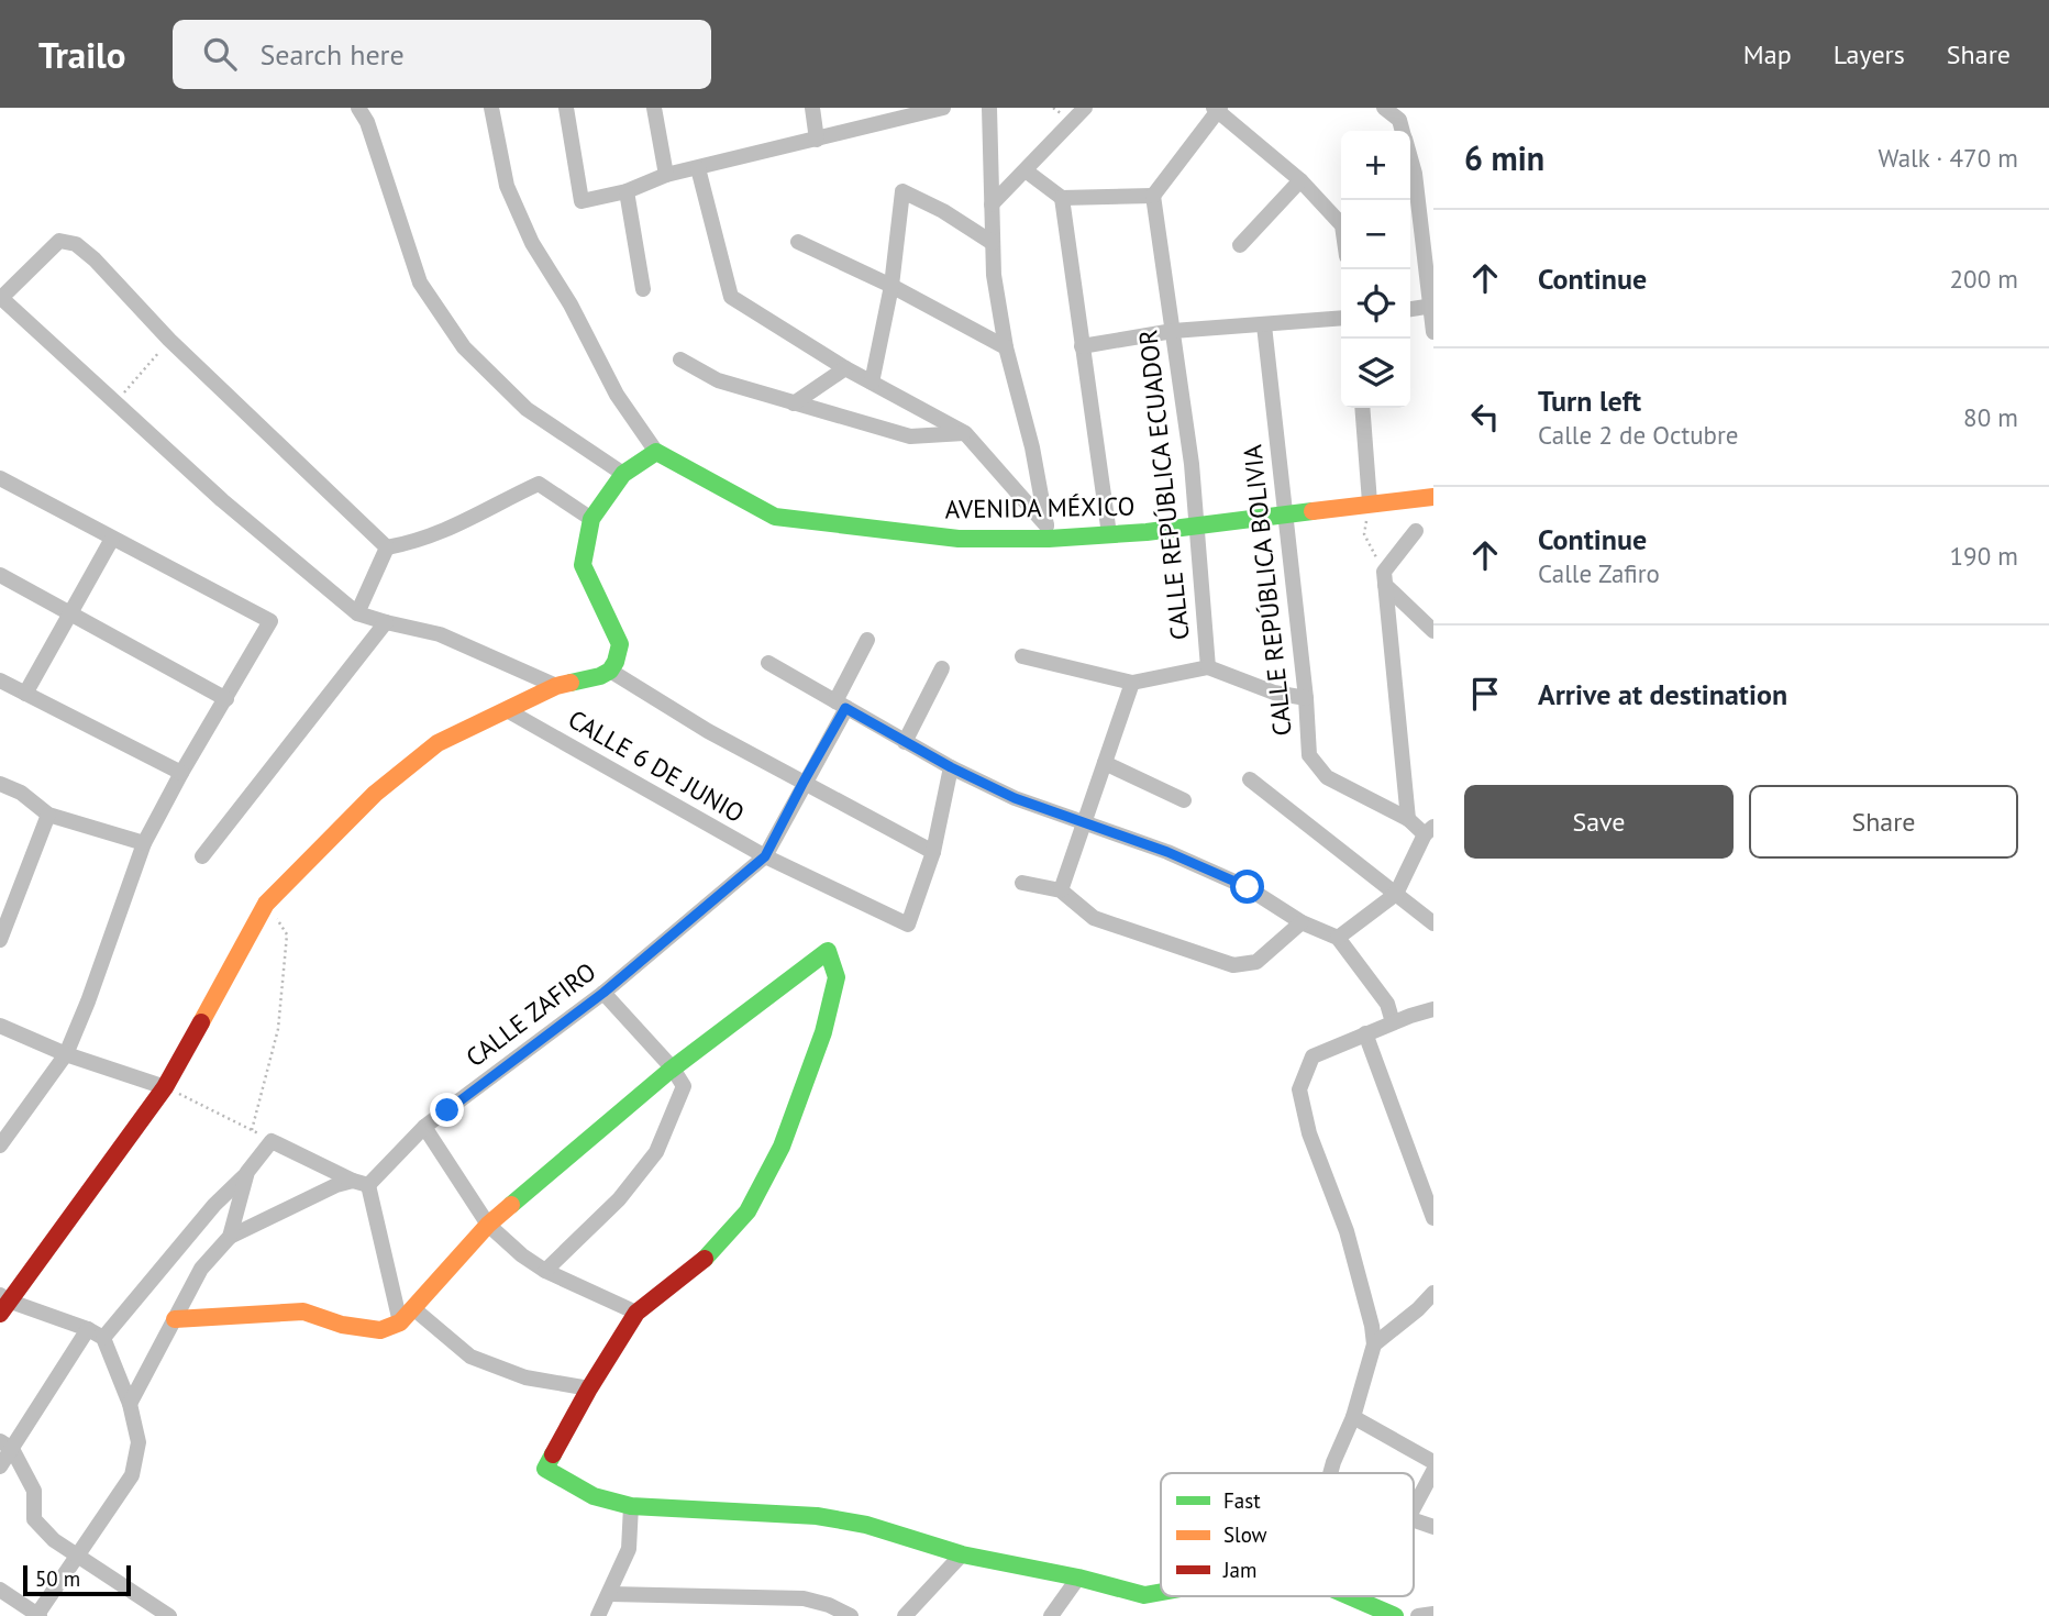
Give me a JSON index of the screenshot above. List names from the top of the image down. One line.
{"streets":{"street":["CALLE REPÚBLICA ECUADOR","AVENIDA MÉXICO","CALLE REPÚBLICA BOLIVIA","CALLE 6 DE JUNIO","CALLE ZAFIRO"]},"crossings":[["CALLE REPÚBLICA ECUADOR","AVENIDA MÉXICO"],["CALLE REPÚBLICA ECUADOR","CALLE REPÚBLICA BOLIVIA"],["AVENIDA MÉXICO","CALLE REPÚBLICA BOLIVIA"],["CALLE 6 DE JUNIO","CALLE ZAFIRO"]],"legend":["Fast","Slow","Jam"],"scale_bar":"50 m","page":{"header":"Trailo","search":"Search here","nav":["Map","Layers","Share"],"heading":["6 min","Walk · 470 m"],"map_buttons":["+","−"],"list":[["Continue","200 m"],["Turn left","Calle 2 de Octubre","80 m"],["Continue","Calle Zafiro","190 m"],"Arrive at destination"],"buttons":["Save","Share"],"scale":"50 m"}}
